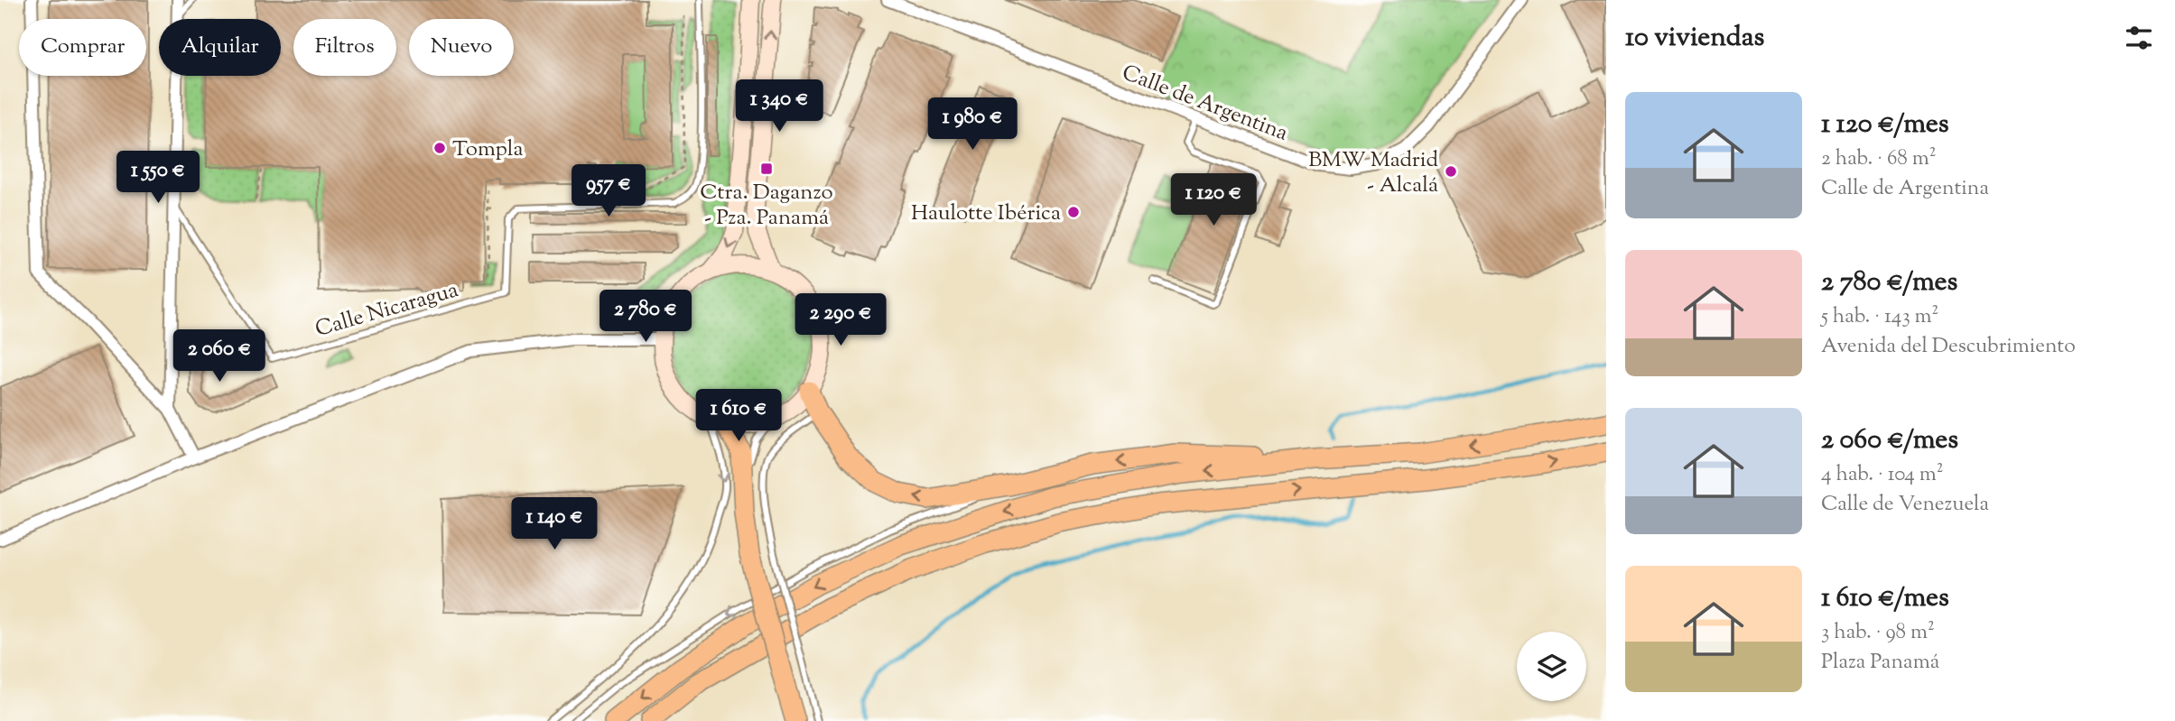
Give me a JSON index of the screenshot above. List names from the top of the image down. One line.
{"streets":{"street":["Calle de Argentina"],"lane":["Calle Nicaragua"]},"places":{"other":["Tompla","BMW Madrid - Alcalá","Haulotte Ibérica"],"transit":["Ctra. Daganzo - Pza. Panamá"]},"page":{"heading":"10 viviendas","chip":["Comprar","Alquilar","Filtros","Nuevo"],"list":[{"name":"1 120 €/mes","note":"2 hab. · 68 m² · Calle de Argentina"},{"name":"2 780 €/mes","note":"5 hab. · 143 m² · Avenida del Descubrimiento"},{"name":"2 060 €/mes","note":"4 hab. · 104 m² · Calle de Venezuela"},{"name":"1 610 €/mes","note":"3 hab. · 98 m² · Plaza Panamá"}],"price":["1 340 €","1 980 €","1 550 €","957 €","1 120 €","2 780 €","2 290 €","2 060 €","1 610 €","1 140 €"]}}
